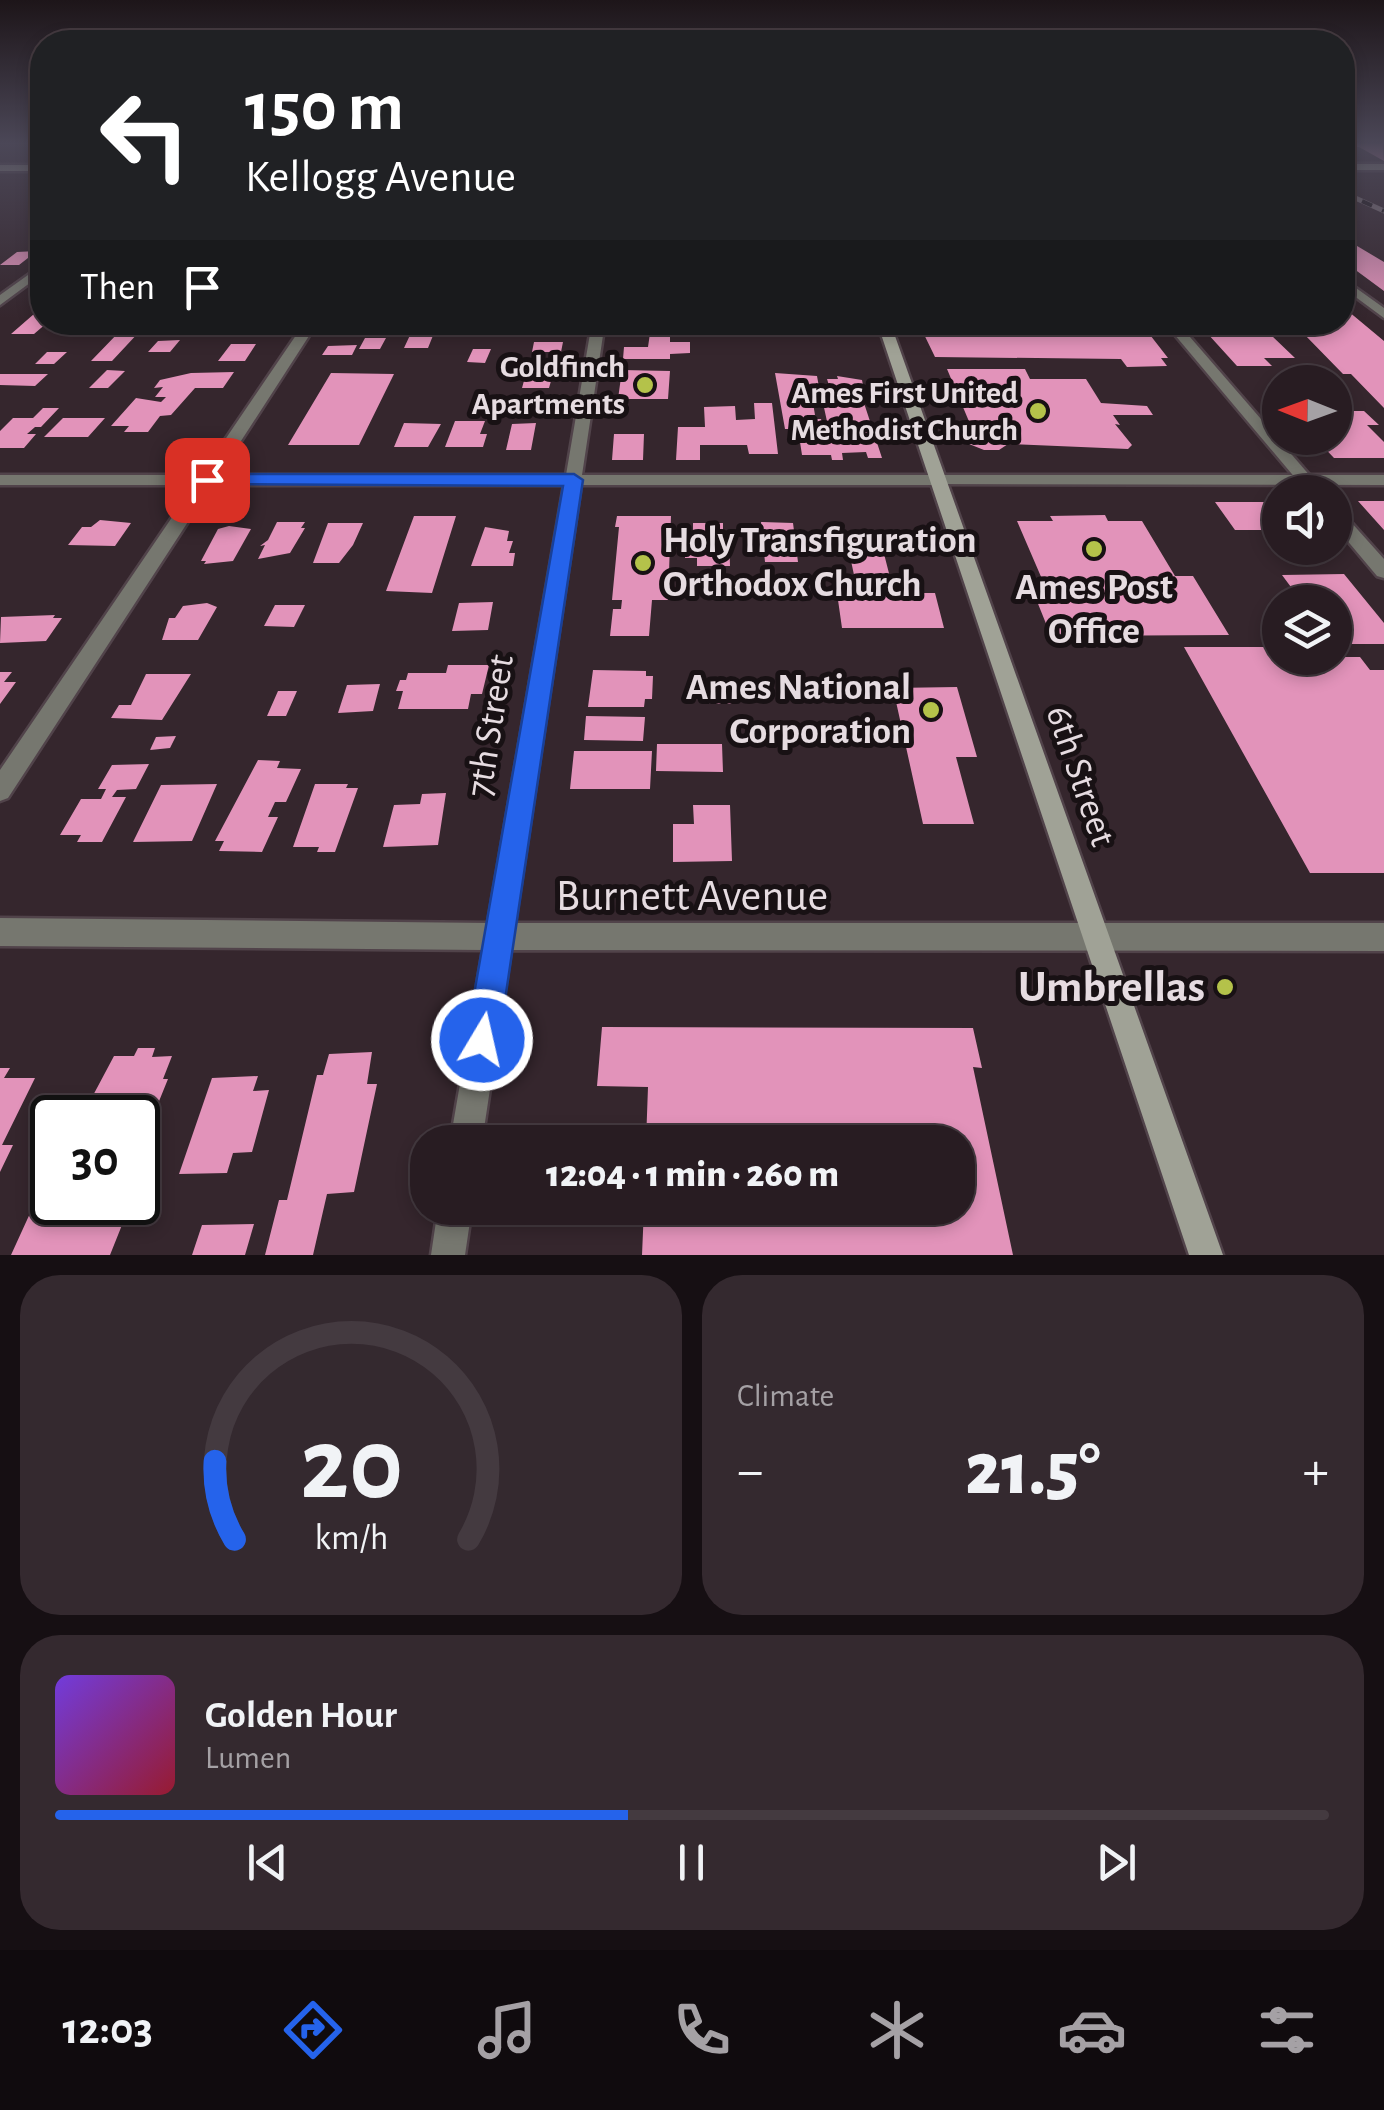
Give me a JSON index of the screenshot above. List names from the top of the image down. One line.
{"streets":{"main road":["6th Street"],"street":["7th Street","Burnett Avenue"]},"crossings":[["7th Street","Burnett Avenue"],["6th Street","Burnett Avenue"]],"places":["Goldfinch Apartments","Ames First United Methodist Church","Ames Post Office","Holy Transfiguration Orthodox Church","Ames National Corporation","Umbrellas"],"north":"left","page":{"turn":["150 m","Kellogg Avenue"],"then":"Then","limit":"30","trip":"12:04 · 1 min · 260 m","tile":"Climate","heat":["−","21.5°","+"],"song":["Golden Hour","Lumen"],"tabs":"12:03","gauge":["20","km/h"]}}
